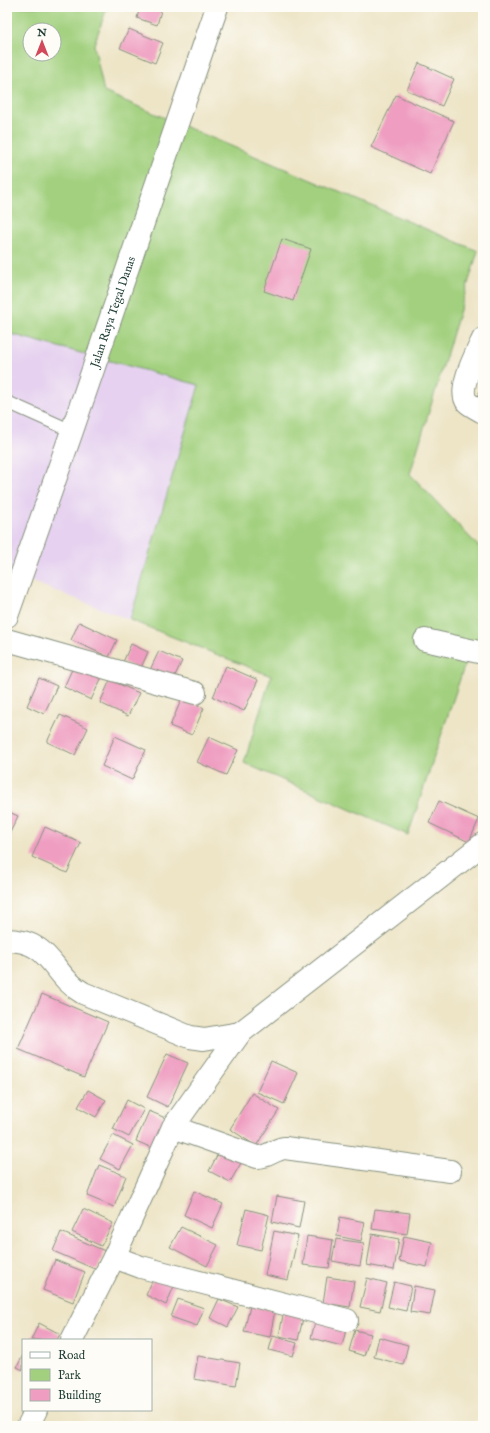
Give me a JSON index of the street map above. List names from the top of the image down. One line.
{"streets":{"street":["Jalan Raya Tegal Danas"]},"legend":["Road","Park","Building"],"north":"top"}
